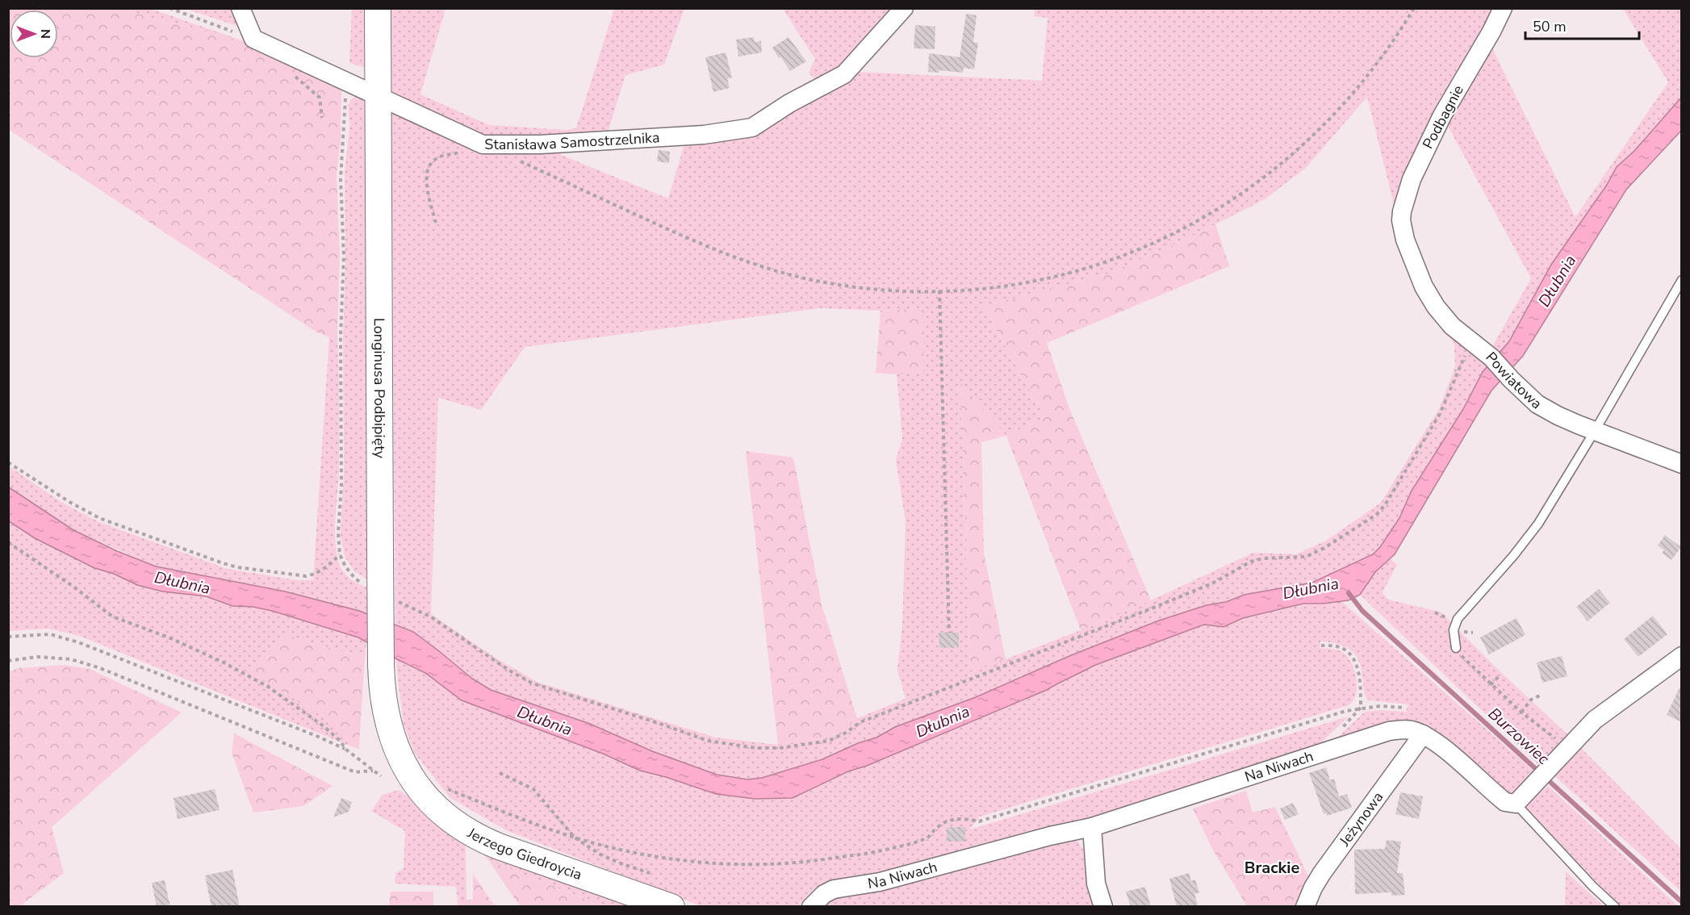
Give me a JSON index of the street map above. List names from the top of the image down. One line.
{"streets":{"street":["Podbagnie","Stanisława Samostrzelnika","Powiatowa","Longinusa Podbipięty","Na Niwach","Jeżynowa","Jerzego Giedroycia"]},"crossings":[["Podbagnie","Powiatowa"],["Stanisława Samostrzelnika","Longinusa Podbipięty"],["Longinusa Podbipięty","Jerzego Giedroycia"],["Na Niwach","Jeżynowa"]],"districts":["Brackie"],"water":["Dłubnia","Burzowiec"],"scale_bar":"50 m","north":"right"}
